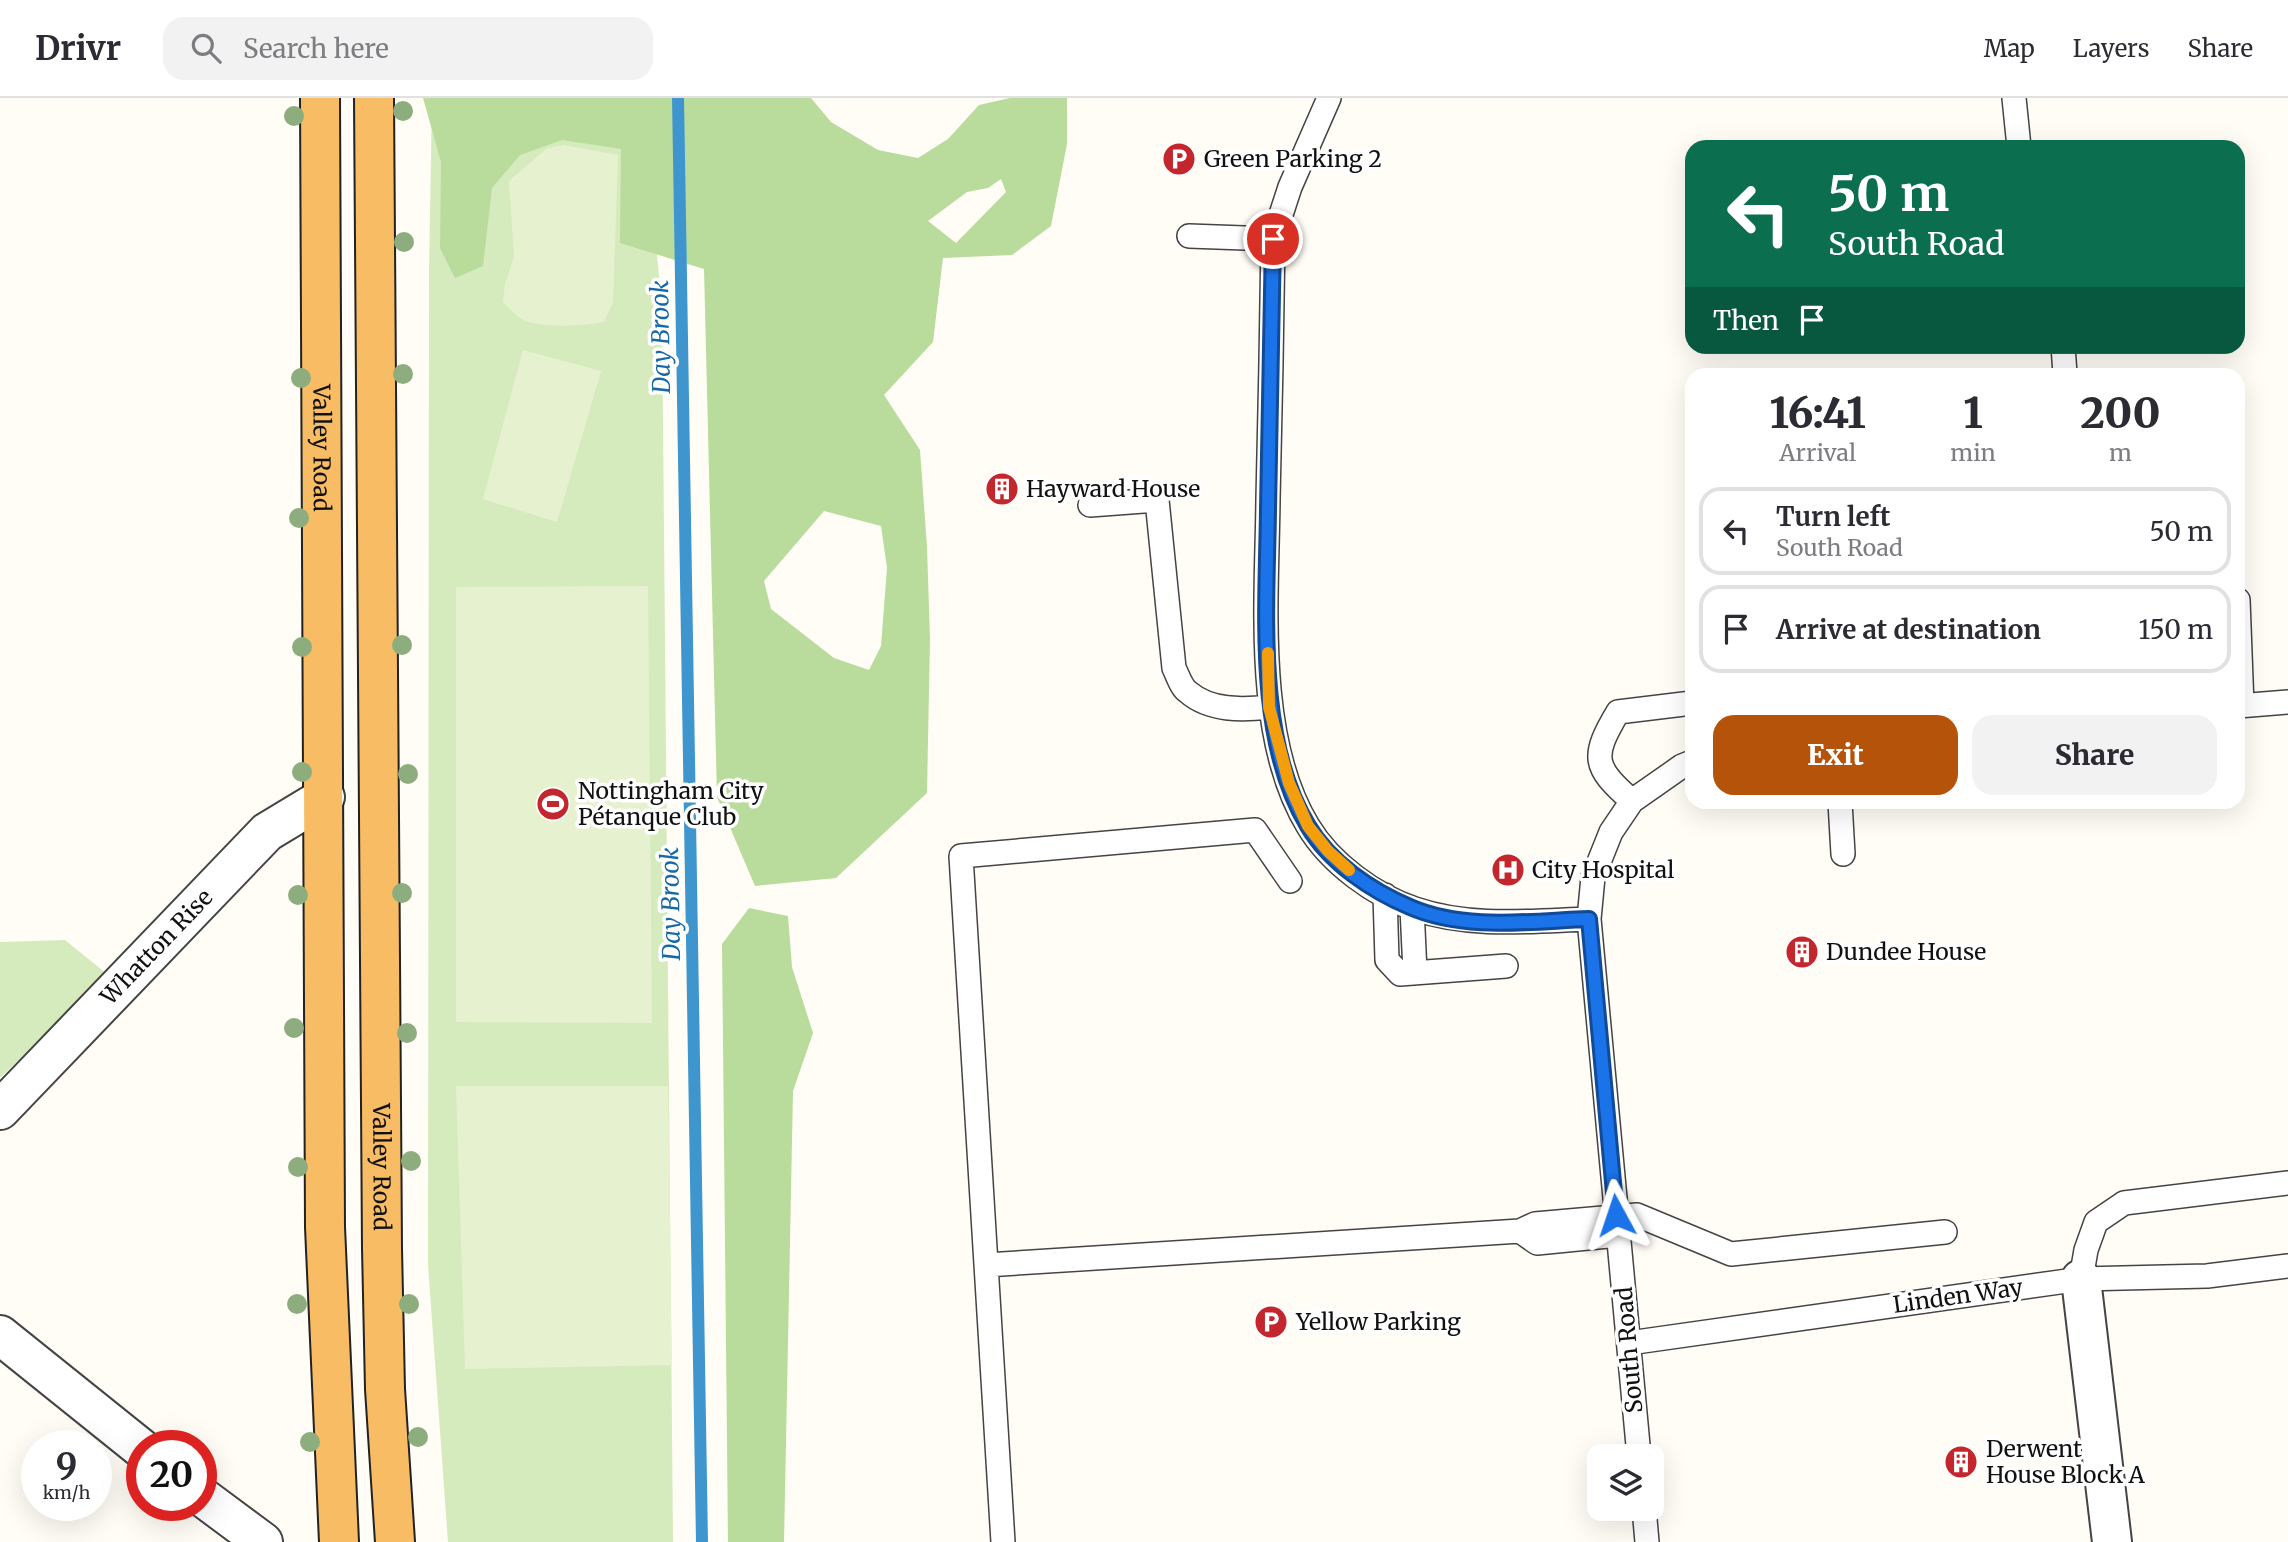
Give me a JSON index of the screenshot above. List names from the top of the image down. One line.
{"streets":{"highway":["Valley Road"],"street":["Whatton Rise"],"lane":["Linden Way","South Road"]},"crossings":[["Valley Road","Whatton Rise"],["Linden Way","South Road"]],"water":["Day Brook"],"places":{"parking":["Green Parking 2","Yellow Parking"],"building":["Hayward House","Dundee House","Derwent House Block A"],"sports":["Nottingham City Pétanque Club"],"hospital":["City Hospital"]},"page":{"header":"Drivr","search":"Search here","nav":["Map","Layers","Share"],"turn":["50 m","South Road"],"then":"Then","eta":["16:41","Arrival","1","min","200","m"],"list":[{"name":"Turn left","note":"South Road","value":"50 m"},{"name":"Arrive at destination","value":"150 m"}],"buttons":["Exit","Share"],"speed":"9 km/h","limit":"20"}}
